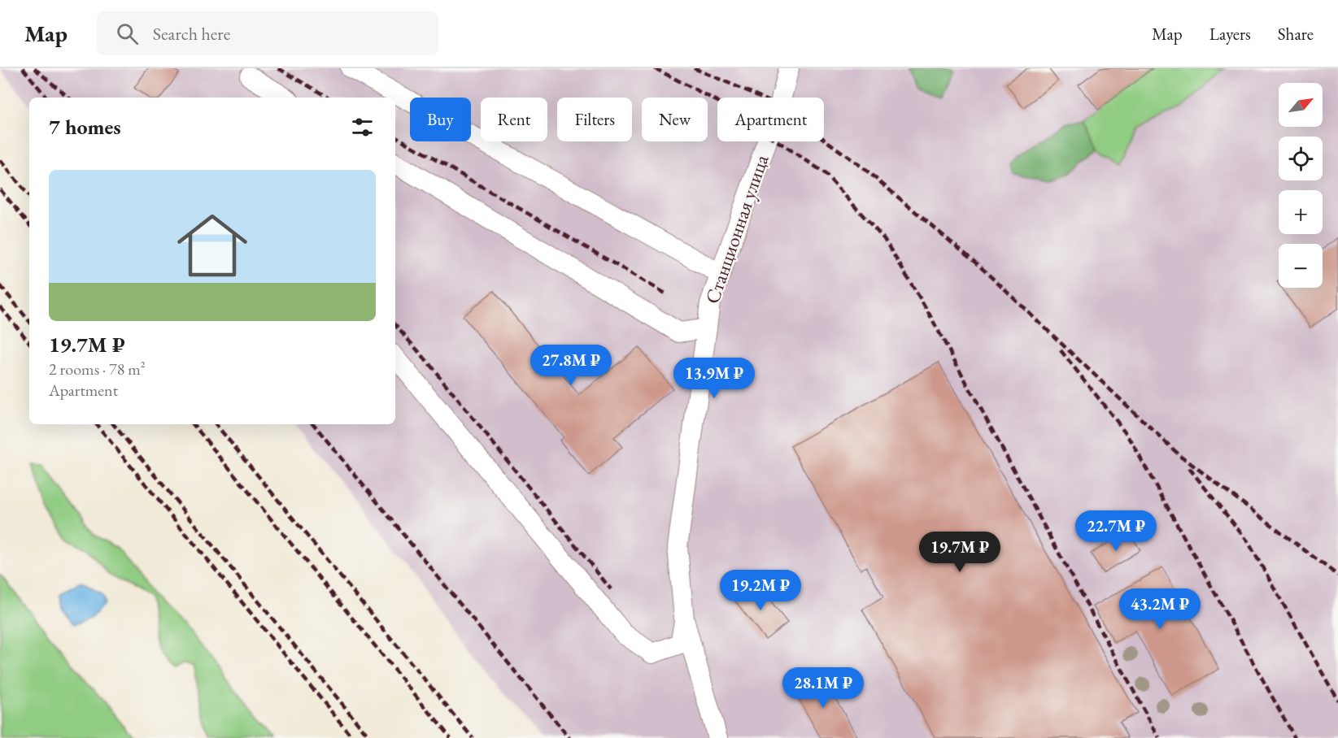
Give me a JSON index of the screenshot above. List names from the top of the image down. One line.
{"streets":{"street":["Станционная улица"]},"north":"top right","page":{"header":"Map","search":"Search here","nav":["Map","Layers","Share"],"map_buttons":["+","−"],"chip":["Buy","Rent","Filters","New","Apartment"],"heading":"7 homes","list":[{"name":"19.7M ₽","note":"2 rooms · 78 m² · Apartment"}],"price":["27.8M ₽","13.9M ₽","22.7M ₽","19.7M ₽","19.2M ₽","43.2M ₽","28.1M ₽"]}}
